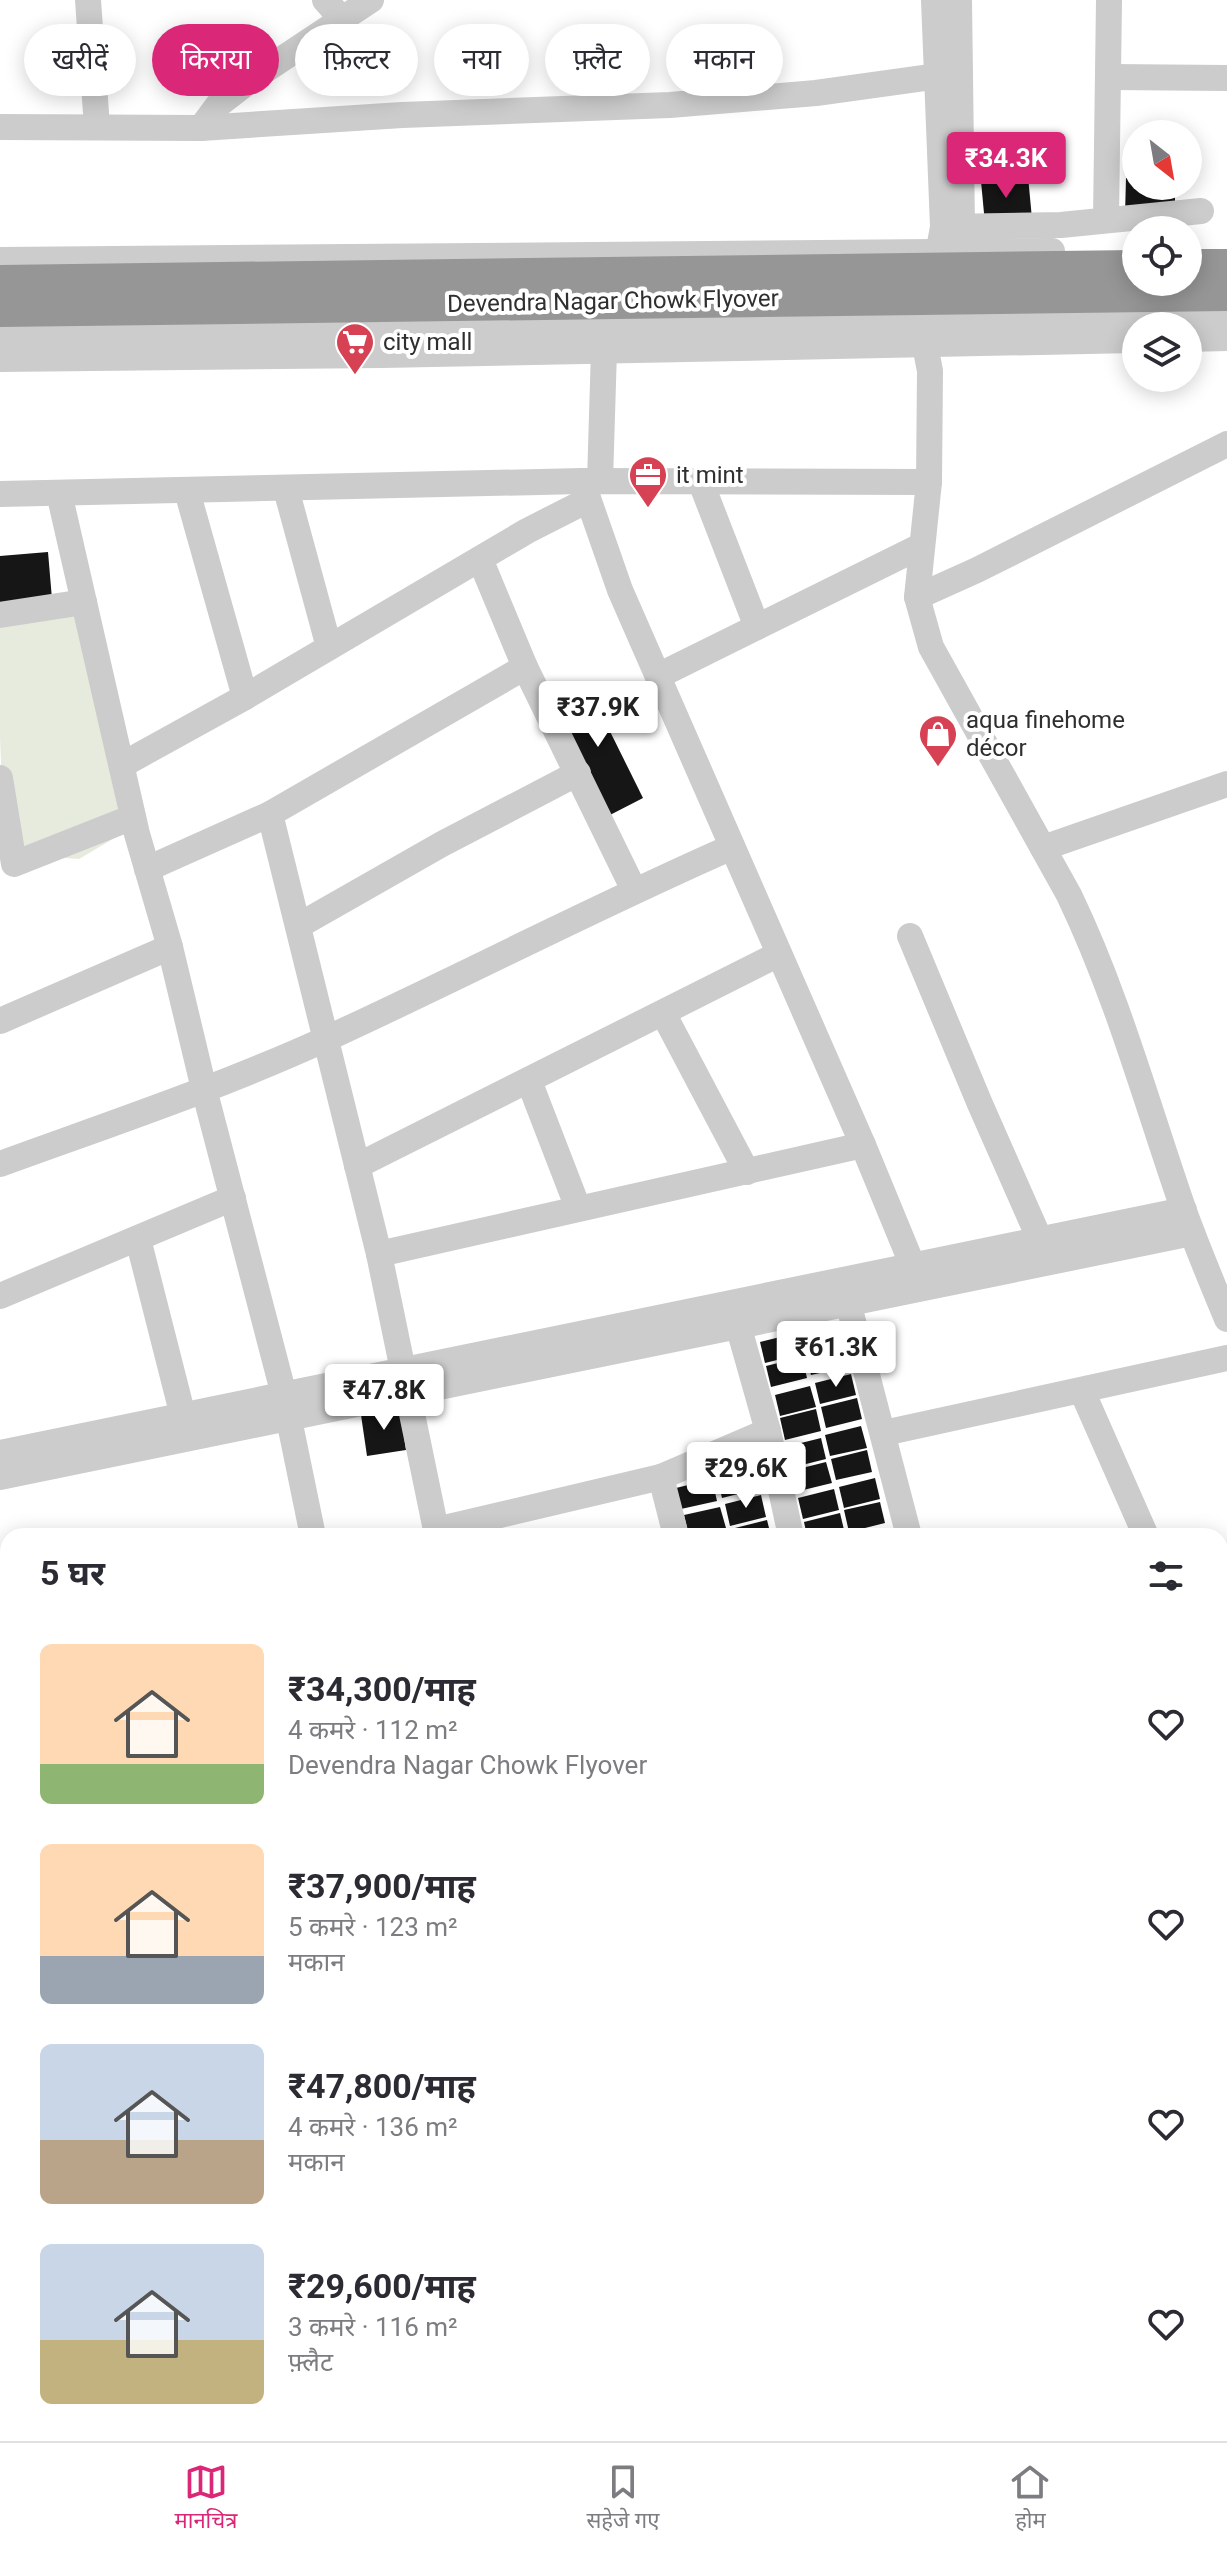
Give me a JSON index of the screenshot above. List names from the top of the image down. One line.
{"streets":{"highway":["Devendra Nagar Chowk Flyover"]},"places":{"supermarket":["city mall"],"office":["it mint"],"shop":["aqua finehome décor"]},"north":"bottom right","page":{"chip":["खरीदें","किराया","फ़िल्टर","नया","फ़्लैट","मकान"],"price":["₹34.3K","₹37.9K","₹61.3K","₹47.8K","₹29.6K"],"heading":"5 घर","list":[{"name":"₹34,300/माह","note":"4 कमरे · 112 m² · Devendra Nagar Chowk Flyover"},{"name":"₹37,900/माह","note":"5 कमरे · 123 m² · मकान"},{"name":"₹47,800/माह","note":"4 कमरे · 136 m² · मकान"},{"name":"₹29,600/माह","note":"3 कमरे · 116 m² · फ़्लैट"}],"tabs":["मानचित्र","सहेजे गए","होम"]}}
